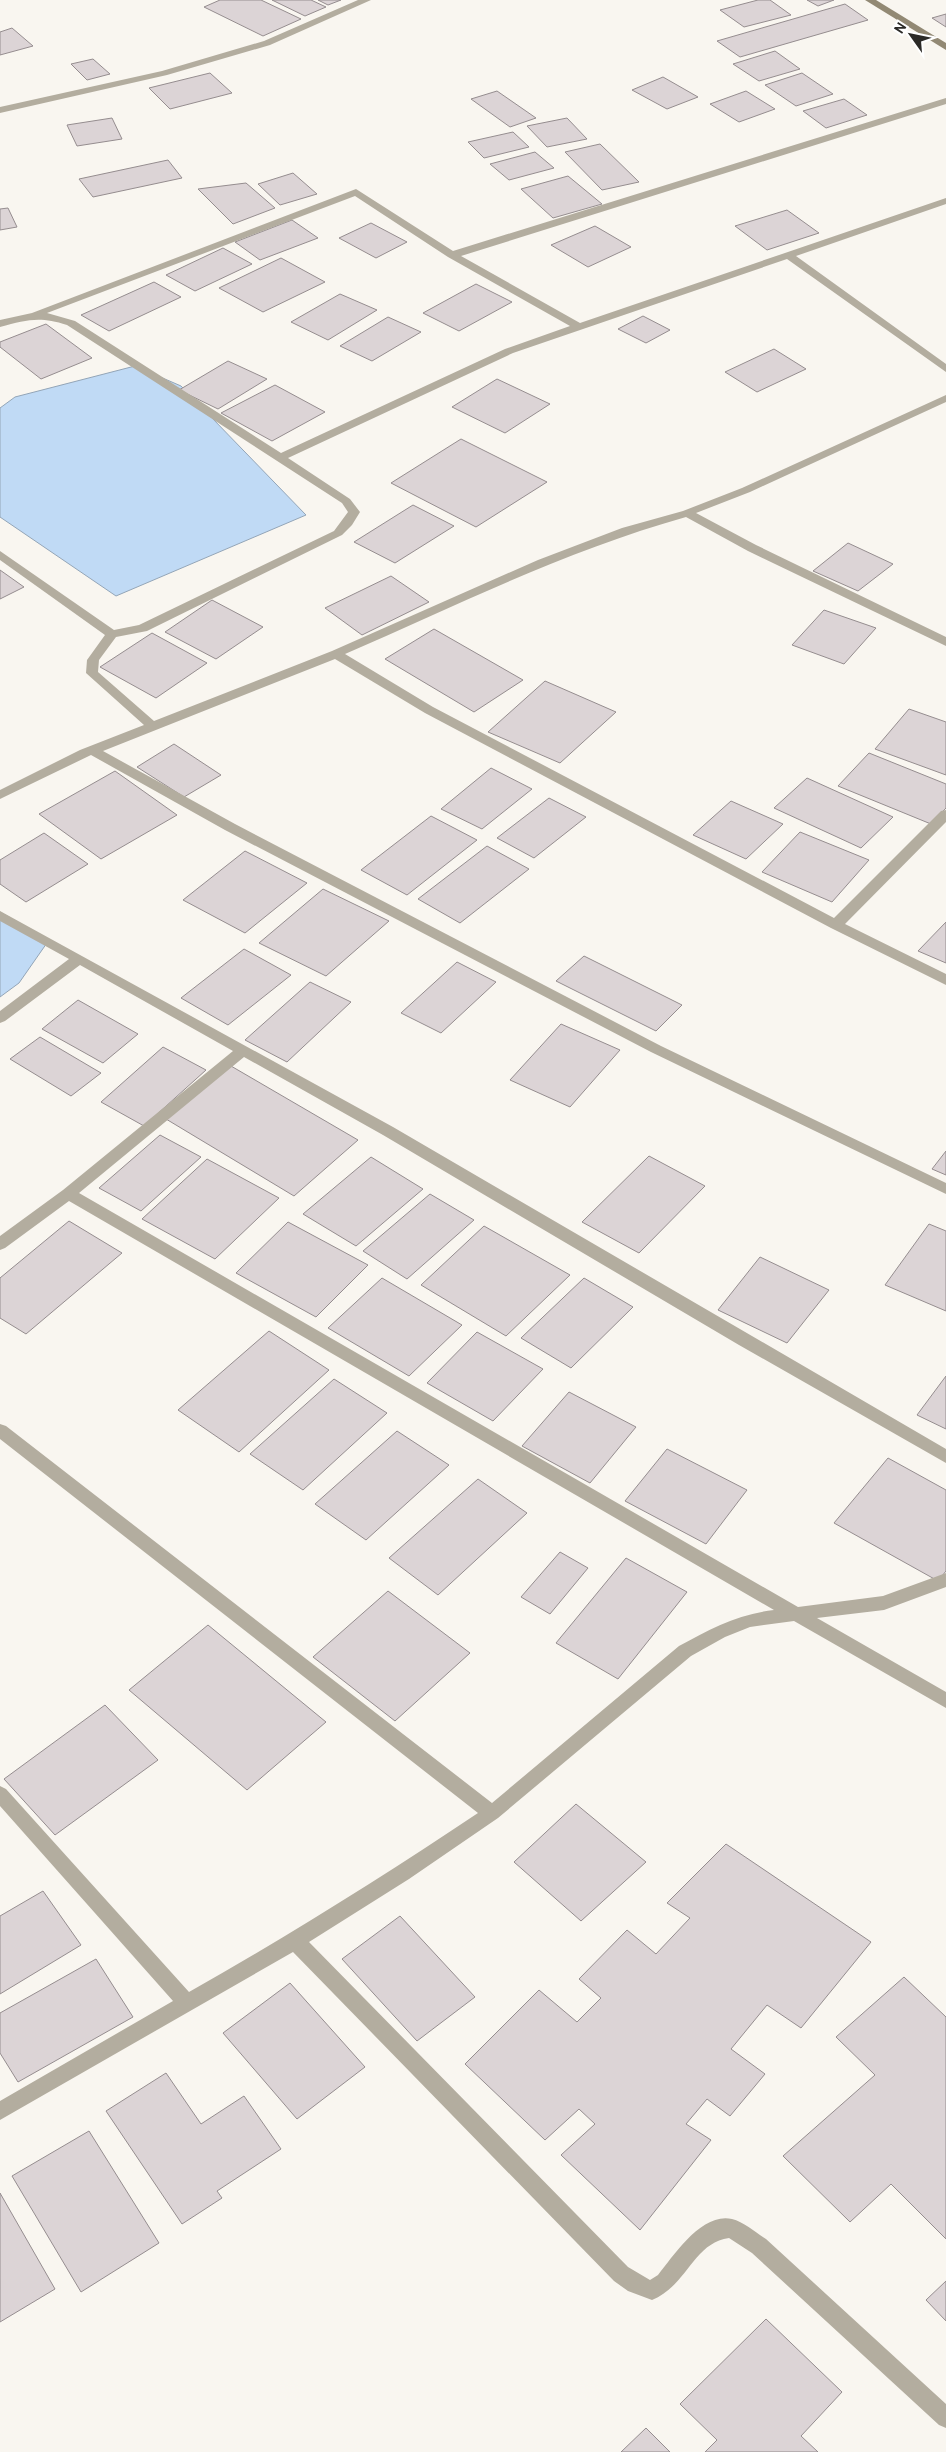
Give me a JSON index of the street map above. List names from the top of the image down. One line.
{"north":"top left"}
